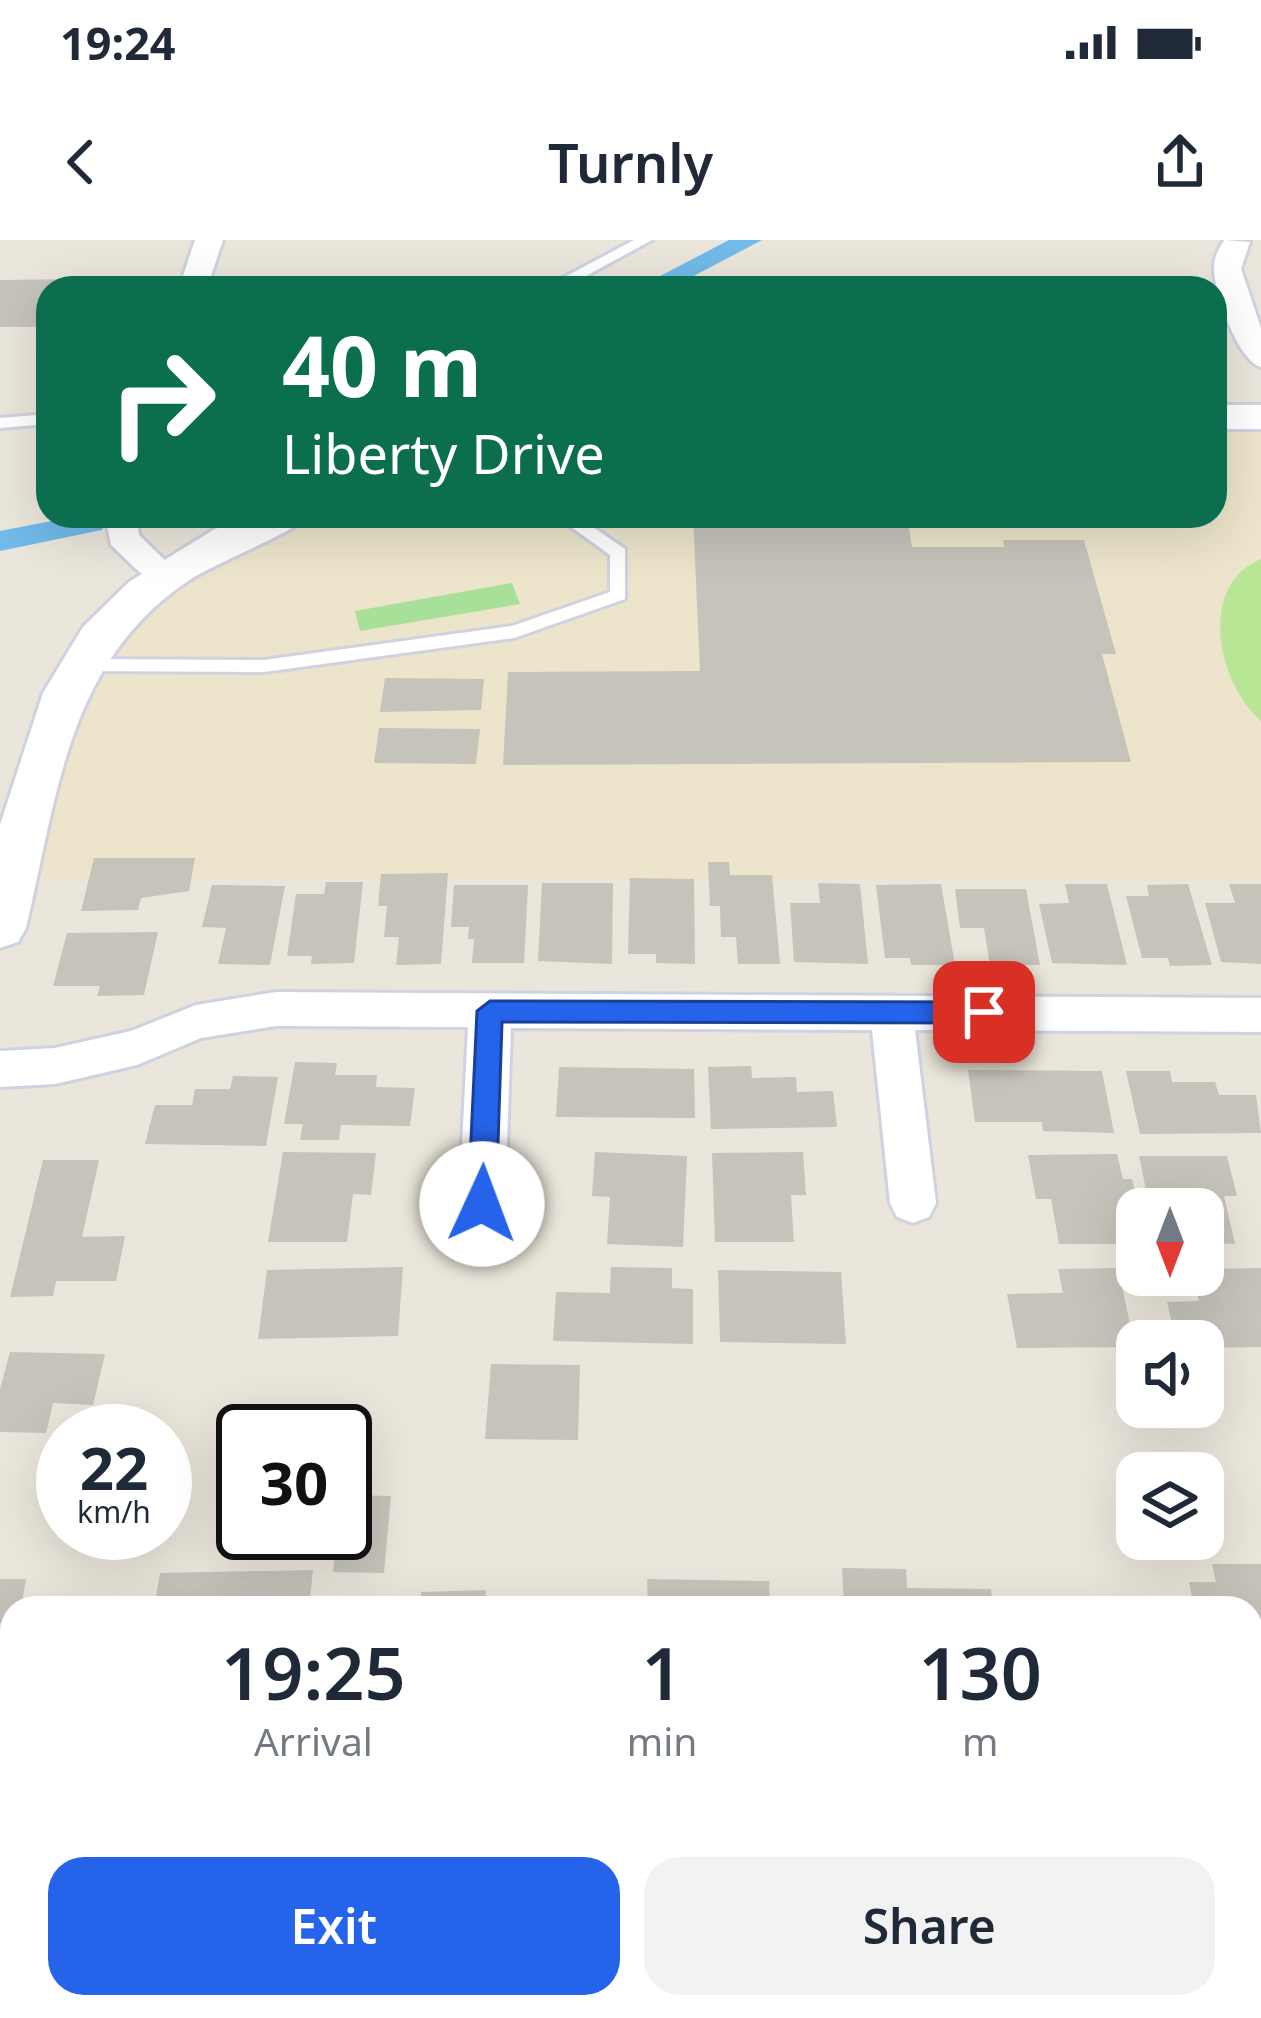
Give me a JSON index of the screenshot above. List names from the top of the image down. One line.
{"north":"bottom","page":{"status":"19:24","header":"Turnly","turn":["40 m","Liberty Drive"],"speed":"22 km/h","limit":"30","eta":["19:25","Arrival","1","min","130","m"],"buttons":["Exit","Share"]}}
